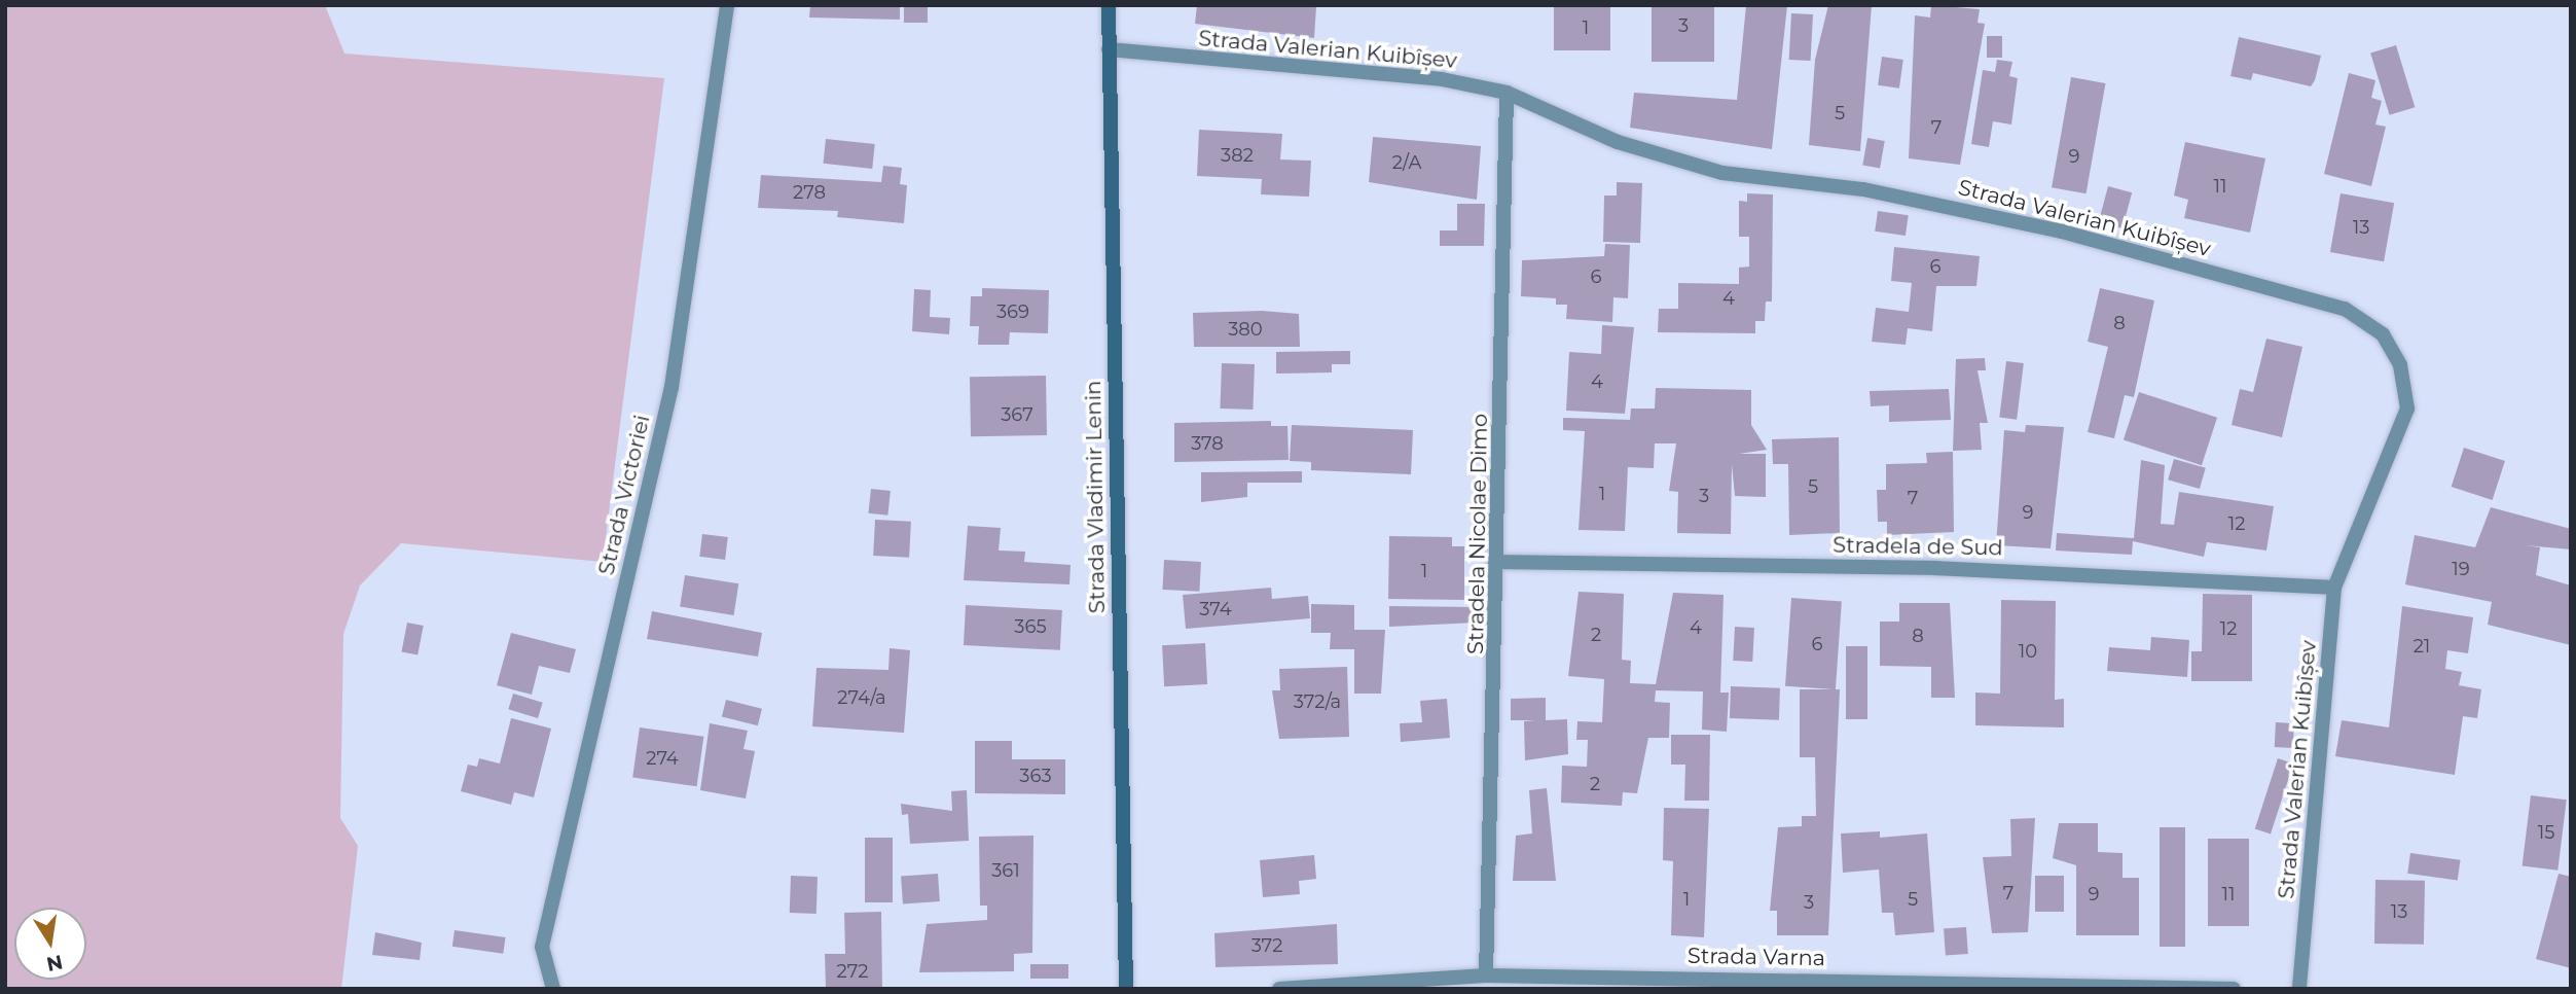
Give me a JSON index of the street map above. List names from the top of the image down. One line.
{"streets":{"main road":["Strada Vladimir Lenin"],"street":["Strada Valerian Kuibîșev","Strada Victoriei","Stradela Nicolae Dimo","Stradela de Sud","Strada Varna"]},"crossings":[["Strada Valerian Kuibîșev","Strada Vladimir Lenin"],["Strada Valerian Kuibîșev","Stradela Nicolae Dimo"],["Strada Valerian Kuibîșev","Stradela de Sud"],["Stradela Nicolae Dimo","Stradela de Sud"],["Stradela Nicolae Dimo","Strada Varna"]],"house_numbers":["3","1","5","7","382","9","2/A","11","278","13","6","6","4","369","8","380","4","367","378","5","1","3","7","9","12","19","1","374","365","4","12","2","8","6","21","10","274/a","372/a","274","363","2","15","361","7","9","11","1","5","3","13","372","272"],"north":"bottom"}
